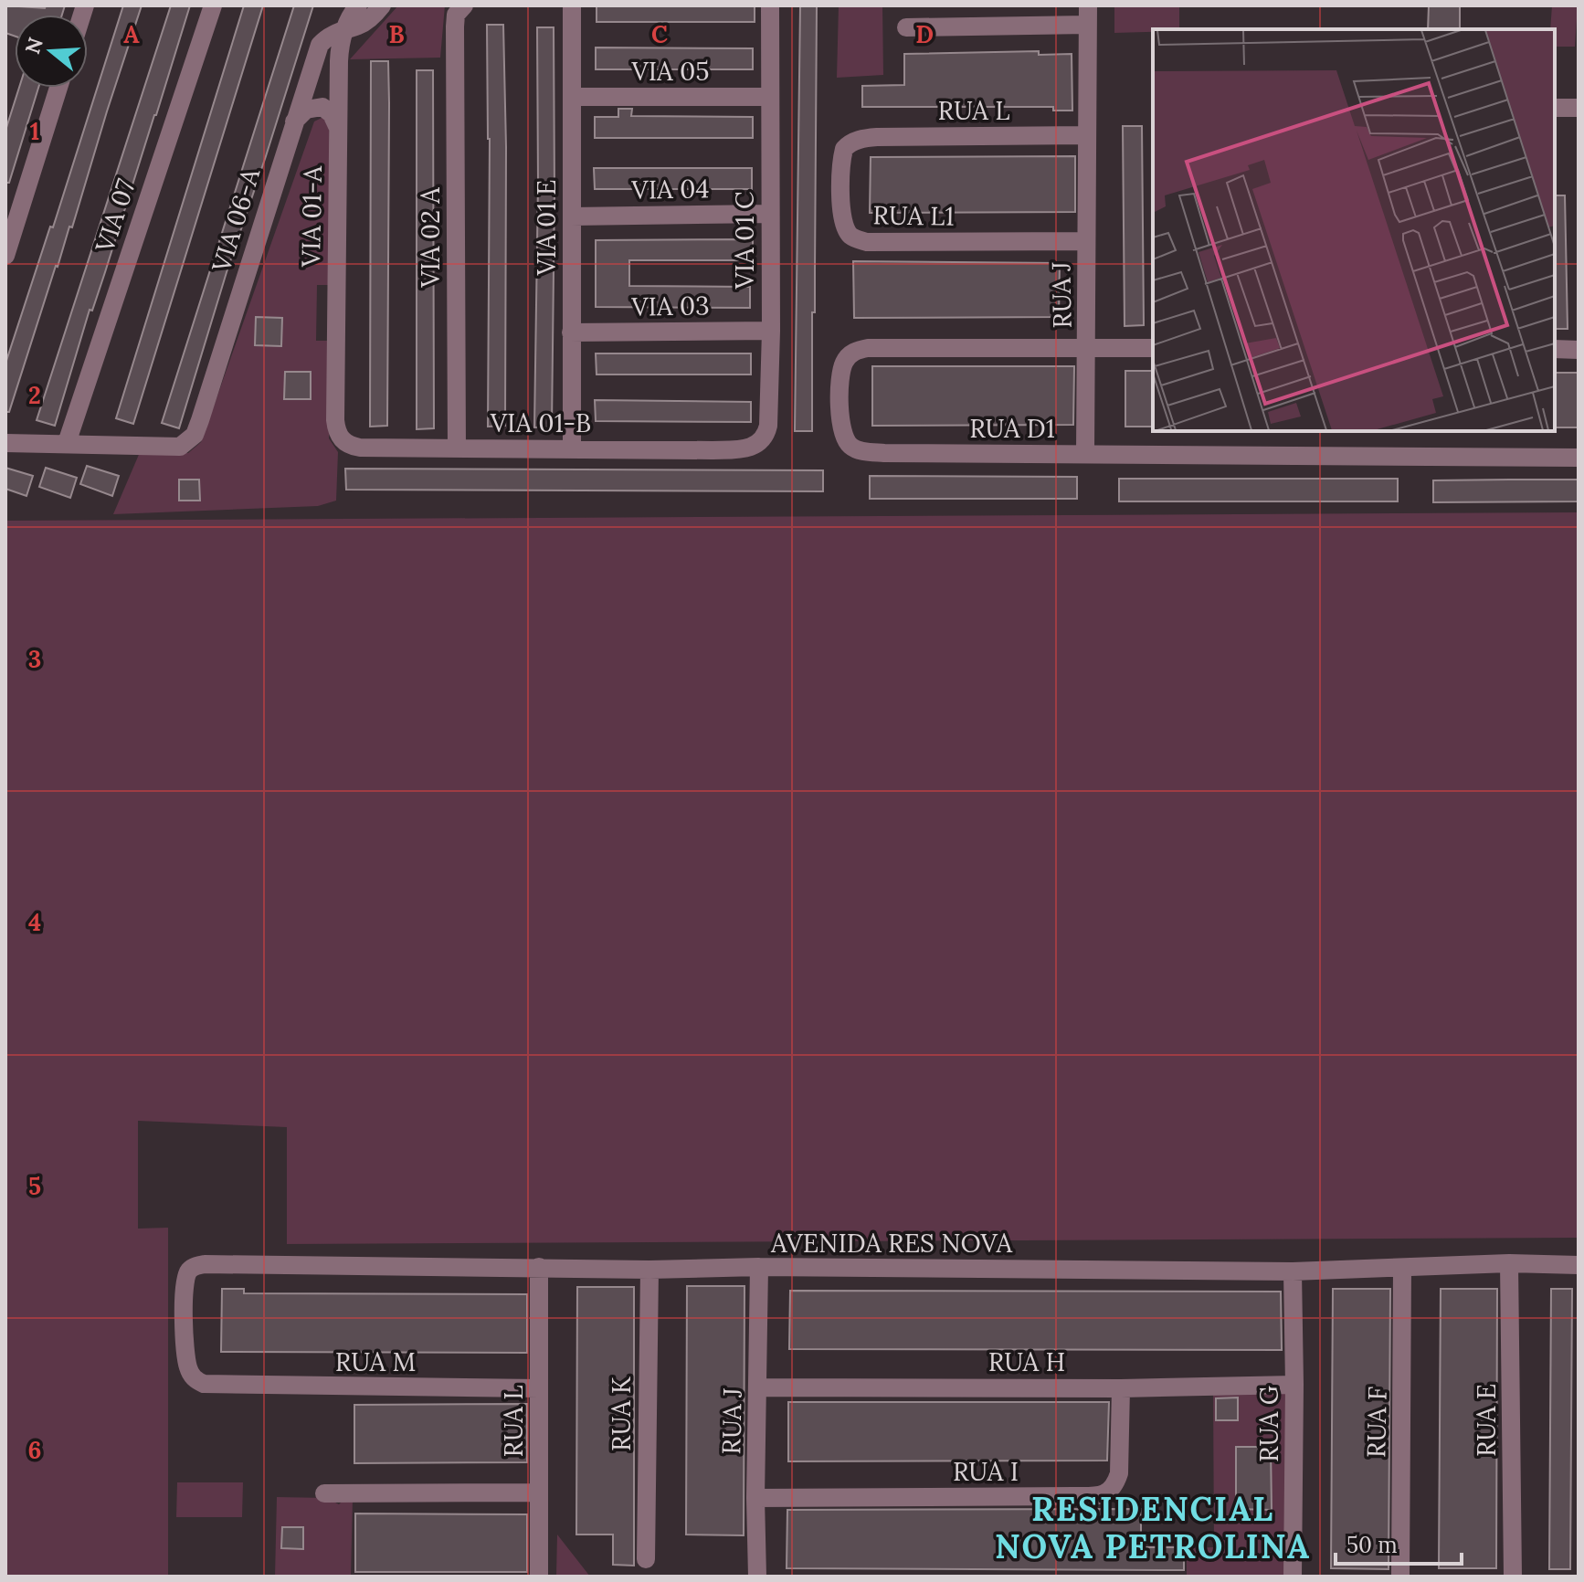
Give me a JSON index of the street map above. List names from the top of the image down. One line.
{"streets":{"street":["VIA 05","RUA L","VIA 04","VIA 07","RUA L1","VIA 01-A","VIA 06-A","VIA 01 E","VIA 02 A","VIA 01 C","RUA J","VIA 03","VIA 01-B","RUA D1","AVENIDA RES NOVA","RUA M","RUA H","RUA K","RUA E","RUA F","RUA G","RUA I"]},"crossings":[["VIA 05","VIA 01 E"],["VIA 05","VIA 01 C"],["RUA L","RUA L1"],["RUA L","RUA J"],["RUA L","AVENIDA RES NOVA"],["RUA L","RUA M"],["VIA 04","VIA 01 E"],["VIA 04","VIA 01 C"],["VIA 07","VIA 06-A"],["RUA L1","RUA J"],["VIA 01-A","VIA 06-A"],["VIA 01-A","VIA 01-B"],["VIA 01 E","VIA 03"],["VIA 01 E","VIA 01-B"],["VIA 02 A","VIA 01-B"],["VIA 01 C","VIA 03"],["VIA 01 C","VIA 01-B"],["RUA J","RUA D1"],["RUA J","AVENIDA RES NOVA"],["RUA J","RUA H"],["RUA J","RUA I"],["AVENIDA RES NOVA","RUA M"],["AVENIDA RES NOVA","RUA K"],["AVENIDA RES NOVA","RUA E"],["AVENIDA RES NOVA","RUA F"],["AVENIDA RES NOVA","RUA G"],["RUA H","RUA G"],["RUA H","RUA I"]],"districts":["RESIDENCIAL NOVA PETROLINA"],"scale_bar":"50 m","north":"left","grid":{"columns":["A","B","C","D"],"rows":["1","2","3","4","5","6"]}}
